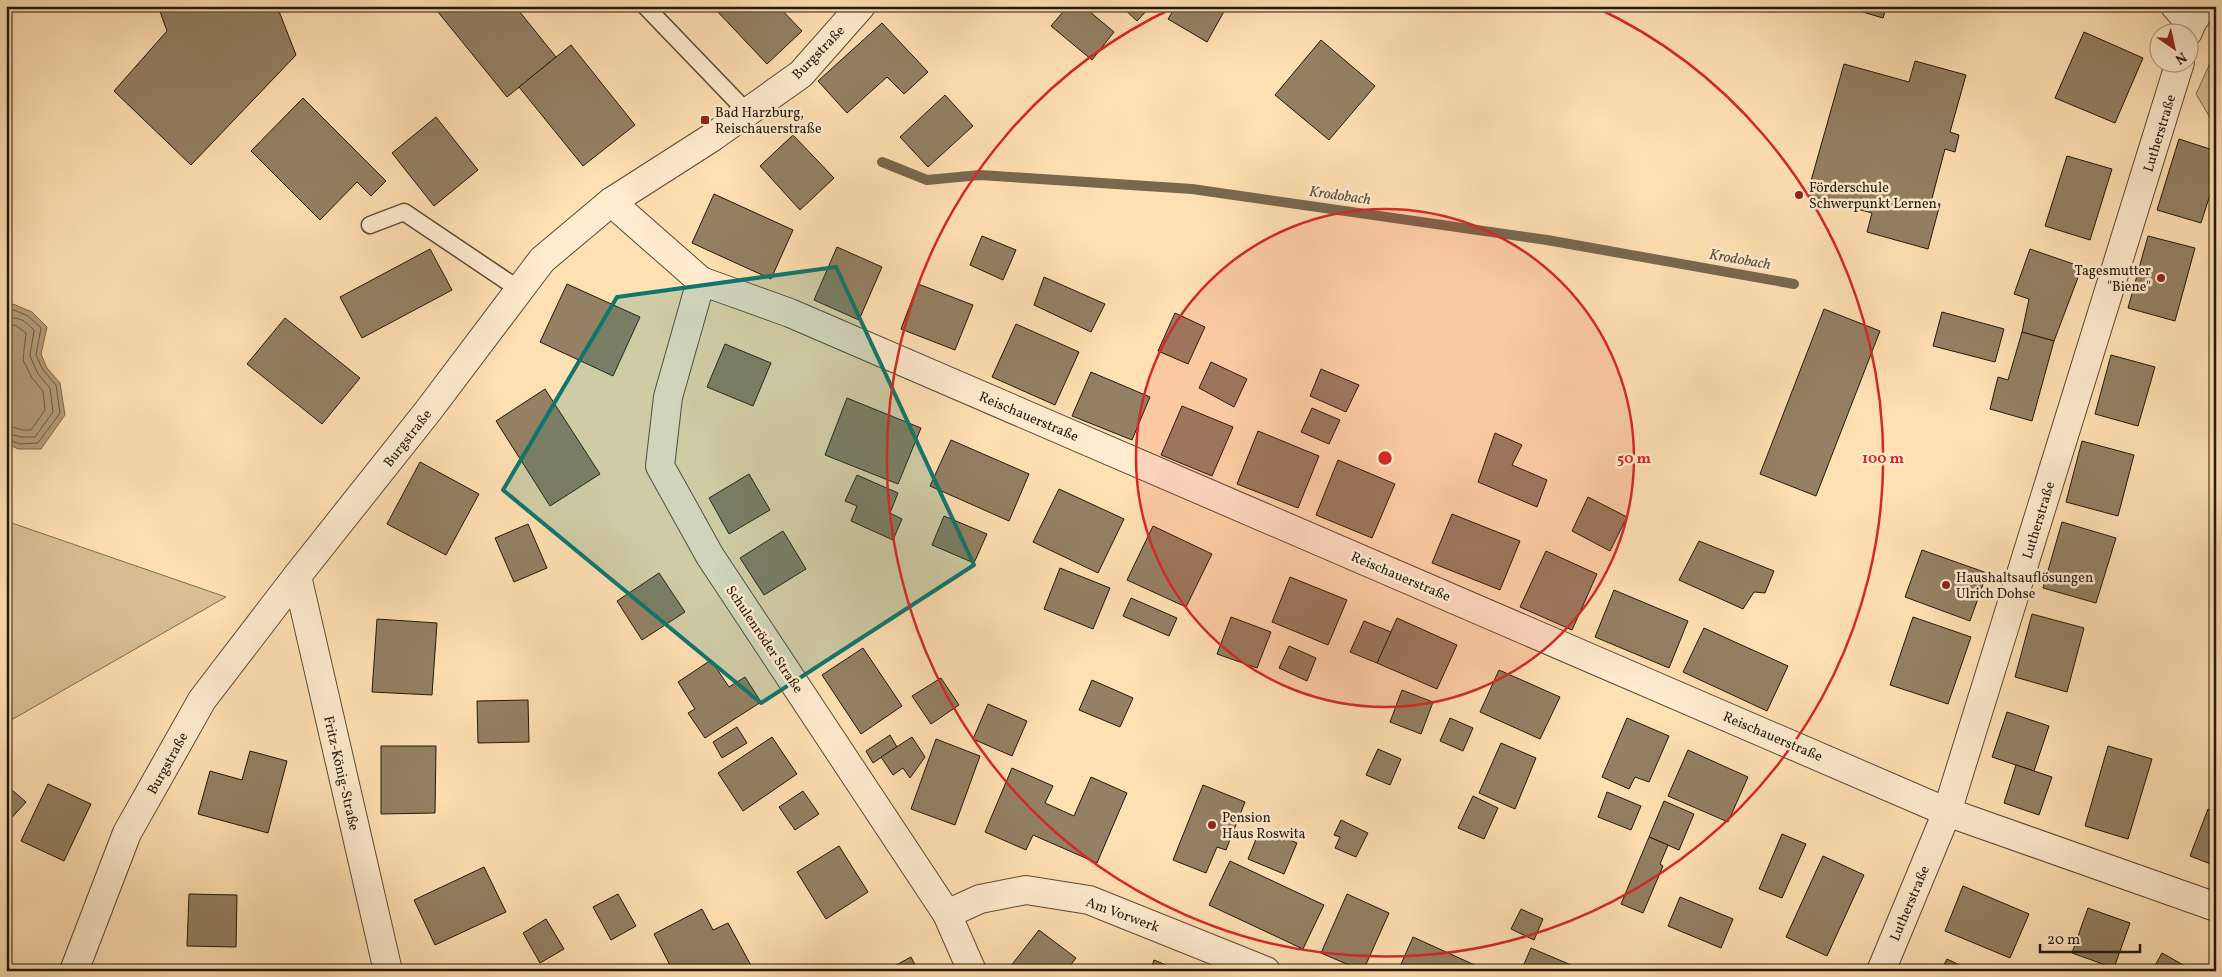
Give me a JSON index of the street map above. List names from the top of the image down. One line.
{"streets":{"street":["Burgstraße","Lutherstraße","Reischauerstraße","Schulenröder Straße","Fritz-König-Straße","Am Vorwerk"]},"crossings":[["Burgstraße","Reischauerstraße"],["Burgstraße","Fritz-König-Straße"],["Lutherstraße","Reischauerstraße"],["Reischauerstraße","Schulenröder Straße"],["Schulenröder Straße","Am Vorwerk"]],"water":["Krodobach"],"places":{"transit":["Bad Harzburg, Reischauerstraße"],"other":["Förderschule Schwerpunkt Lernen","Tagesmutter \"Biene\"","Haushaltsauflösungen Ulrich Dohse","Pension Haus Roswita"]},"scale_bar":"20 m","north":"bottom right","rings":["50 m","100 m"]}
